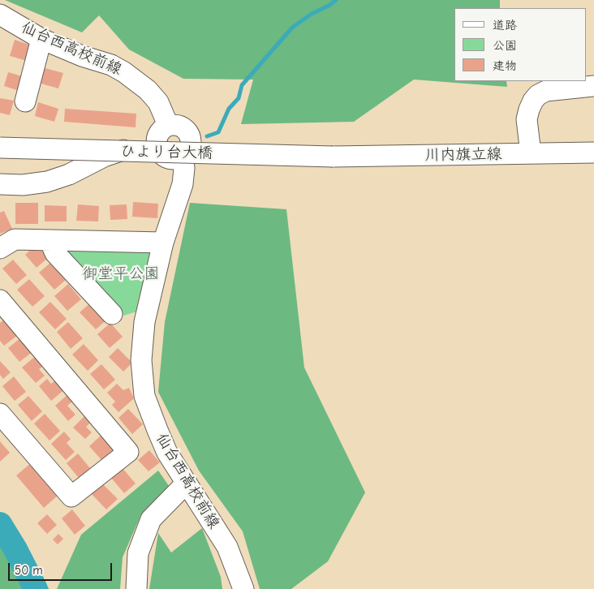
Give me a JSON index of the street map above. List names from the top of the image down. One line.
{"streets":{"street":["仙台西高校前線","ひより台大橋","川内旗立線"]},"crossings":[["ひより台大橋","川内旗立線"]],"parks":["御堂平公園"],"legend":["道路","公園","建物"],"scale_bar":"50 m"}
